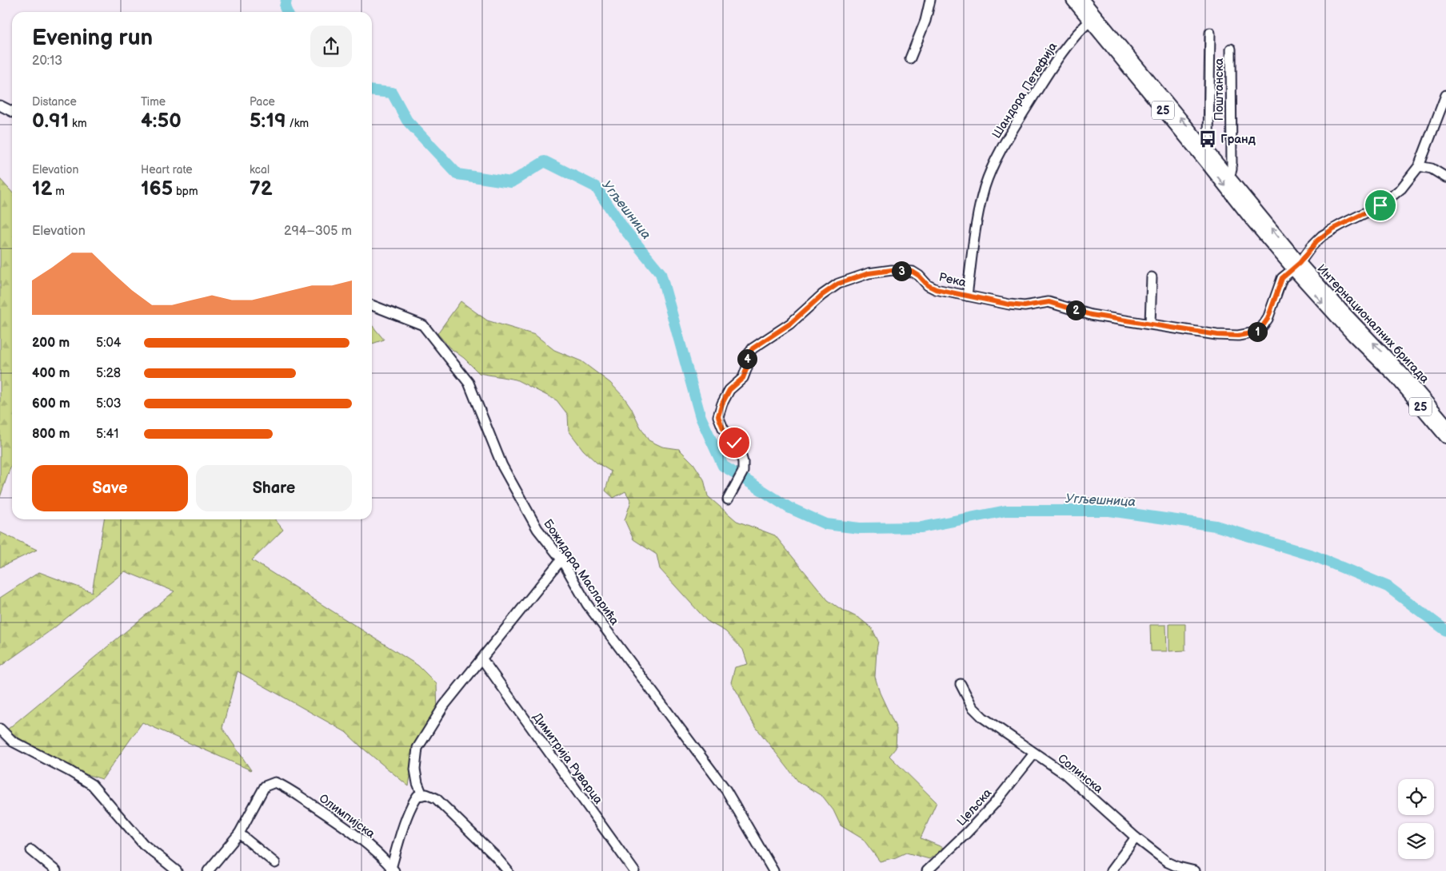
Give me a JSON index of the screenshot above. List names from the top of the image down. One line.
{"streets":{"main road":["25","Интернационалних бригада"],"street":["Поштанска","Шандора Петефија","Река","Божидара Масларића","Димитрија Руварца","Солинска","Цељска","Олимпијска"]},"crossings":[["Поштанска","Интернационалних бригада"],["Шандора Петефија","Река"],["Шандора Петефија","Интернационалних бригада"],["Река","Интернационалних бригада"],["Солинска","Цељска"]],"water":["Угљешница"],"places":{"bus stop":["Гранд"]},"page":{"heading":["Evening run","20:13"],"stats":[["Distance","0.91 km"],["Time","4:50"],["Pace","5:19 /km"],["Elevation","12 m"],["Heart rate","165 bpm"],["kcal","72"]],"chart":["Elevation","294–305 m"],"pins":["3","2","1","4"],"list":[{"name":"200 m","note":"5:04"},{"name":"400 m","note":"5:28"},{"name":"600 m","note":"5:03"},{"name":"800 m","note":"5:41"}],"buttons":["Save","Share"]}}
